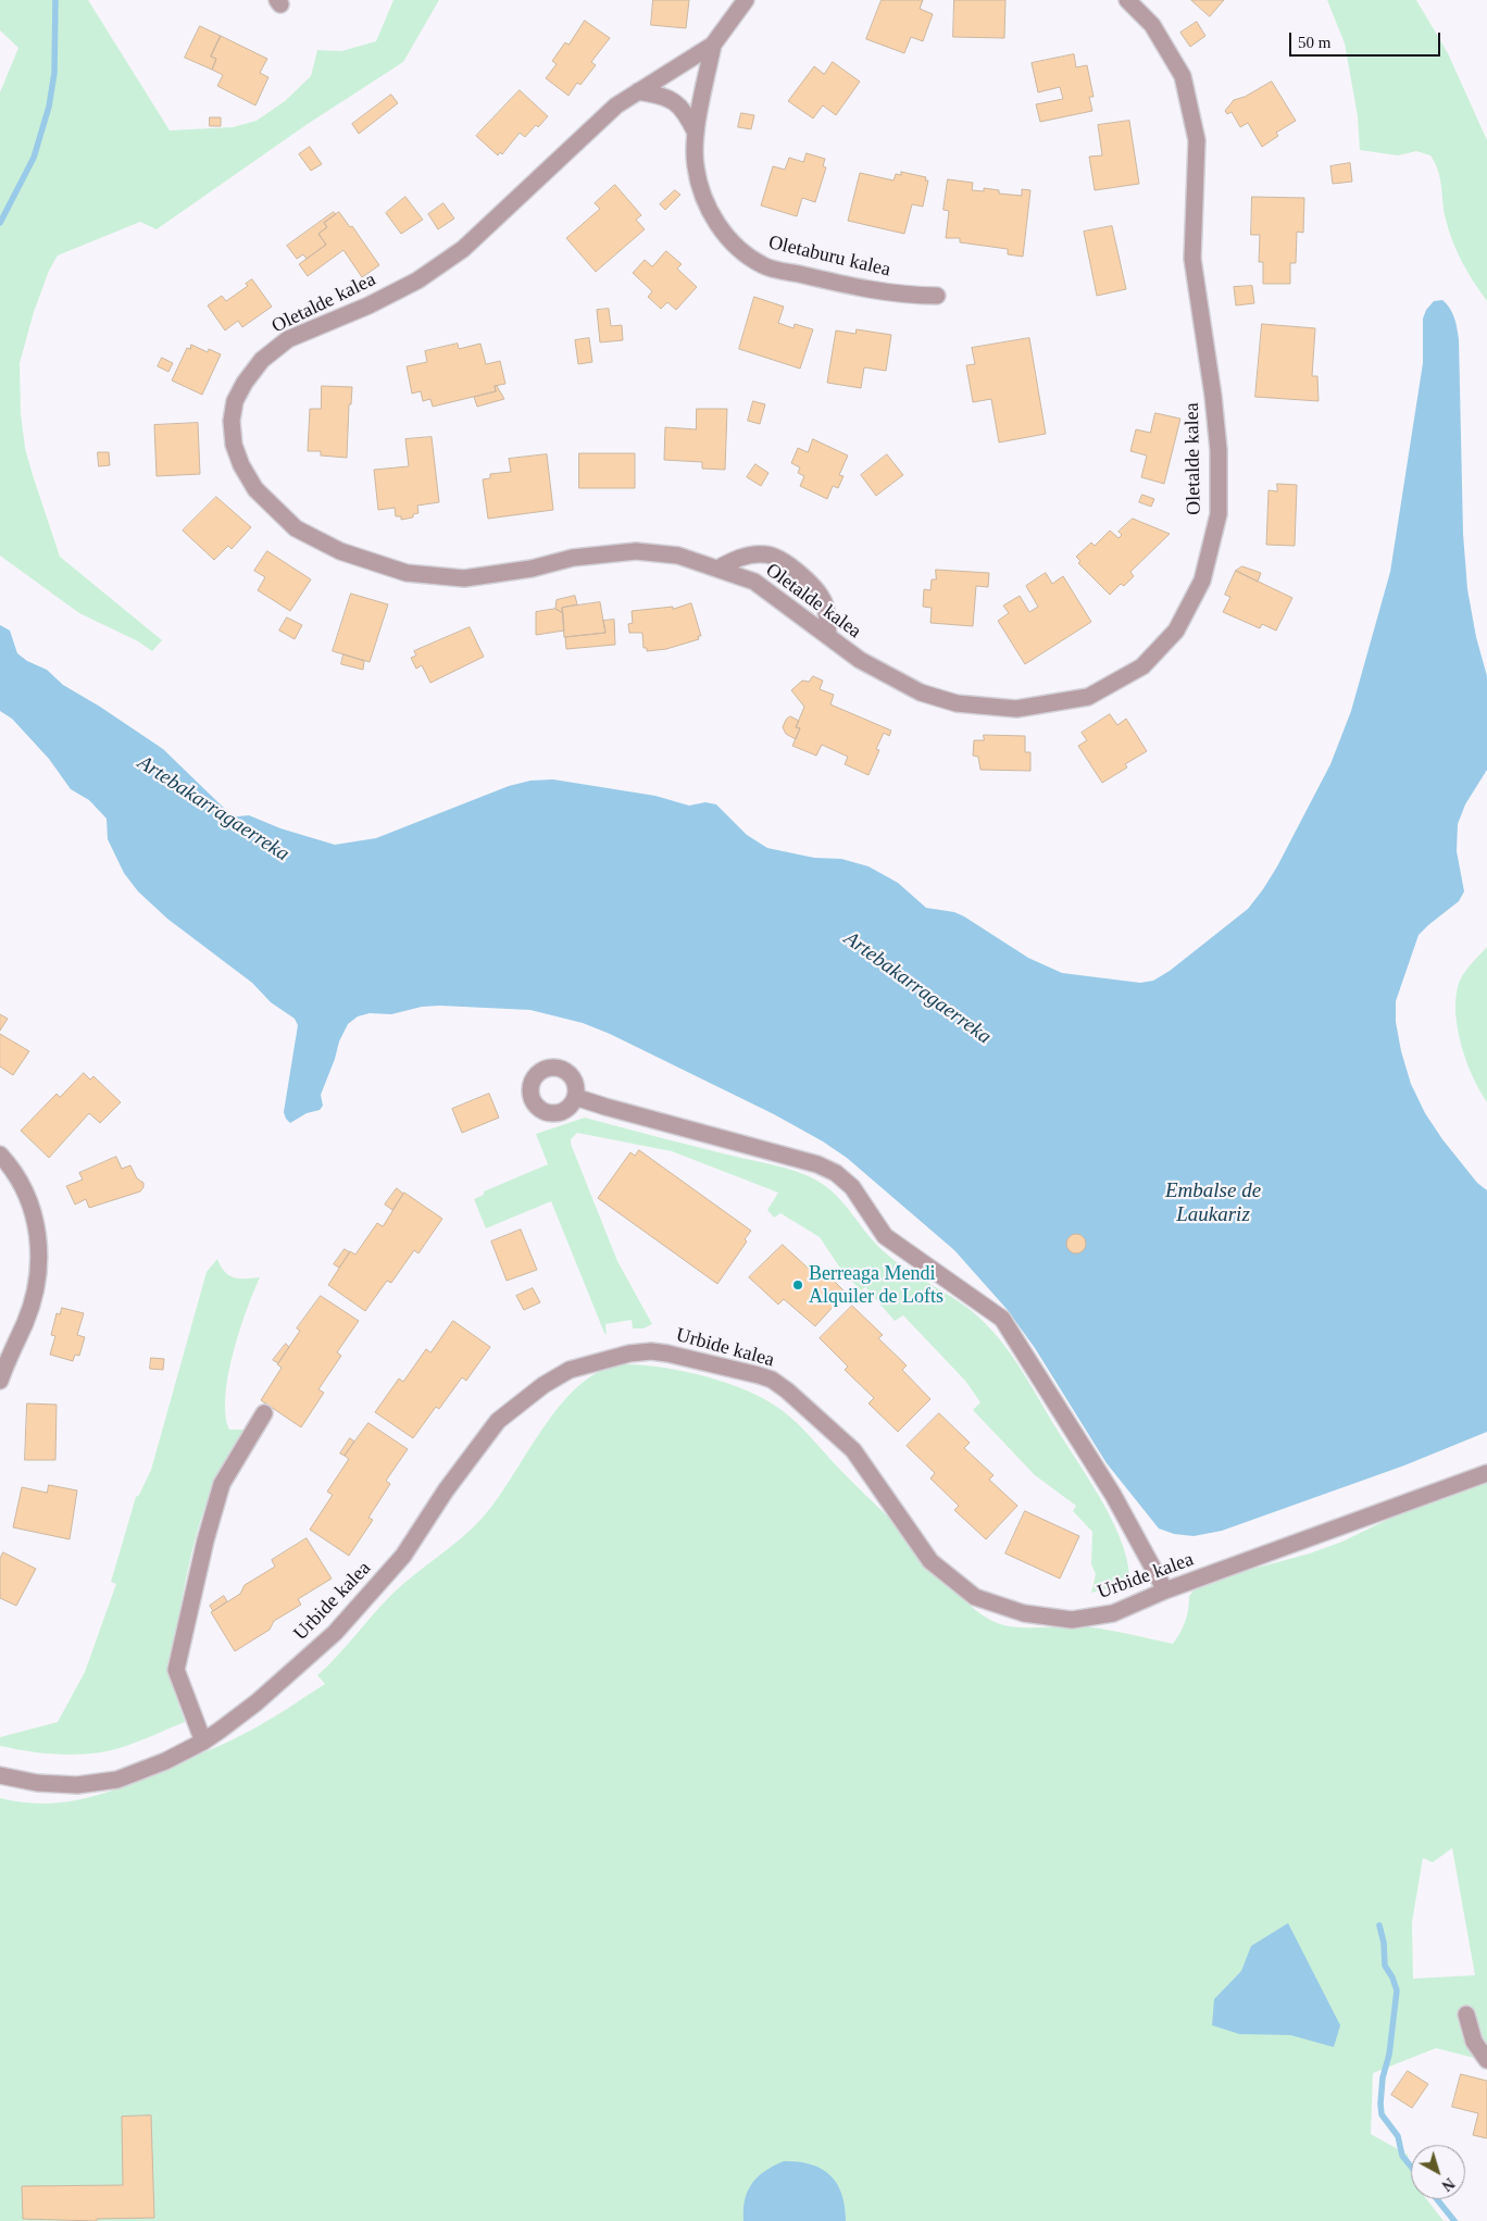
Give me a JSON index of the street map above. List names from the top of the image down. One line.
{"streets":{"street":["Oletaburu kalea","Oletalde kalea","Urbide kalea"]},"crossings":[["Oletaburu kalea","Oletalde kalea"]],"water":["Artebakarragaerreka","Embalse de Laukariz"],"places":["Berreaga Mendi Alquiler de Lofts"],"scale_bar":"50 m","north":"bottom right"}
